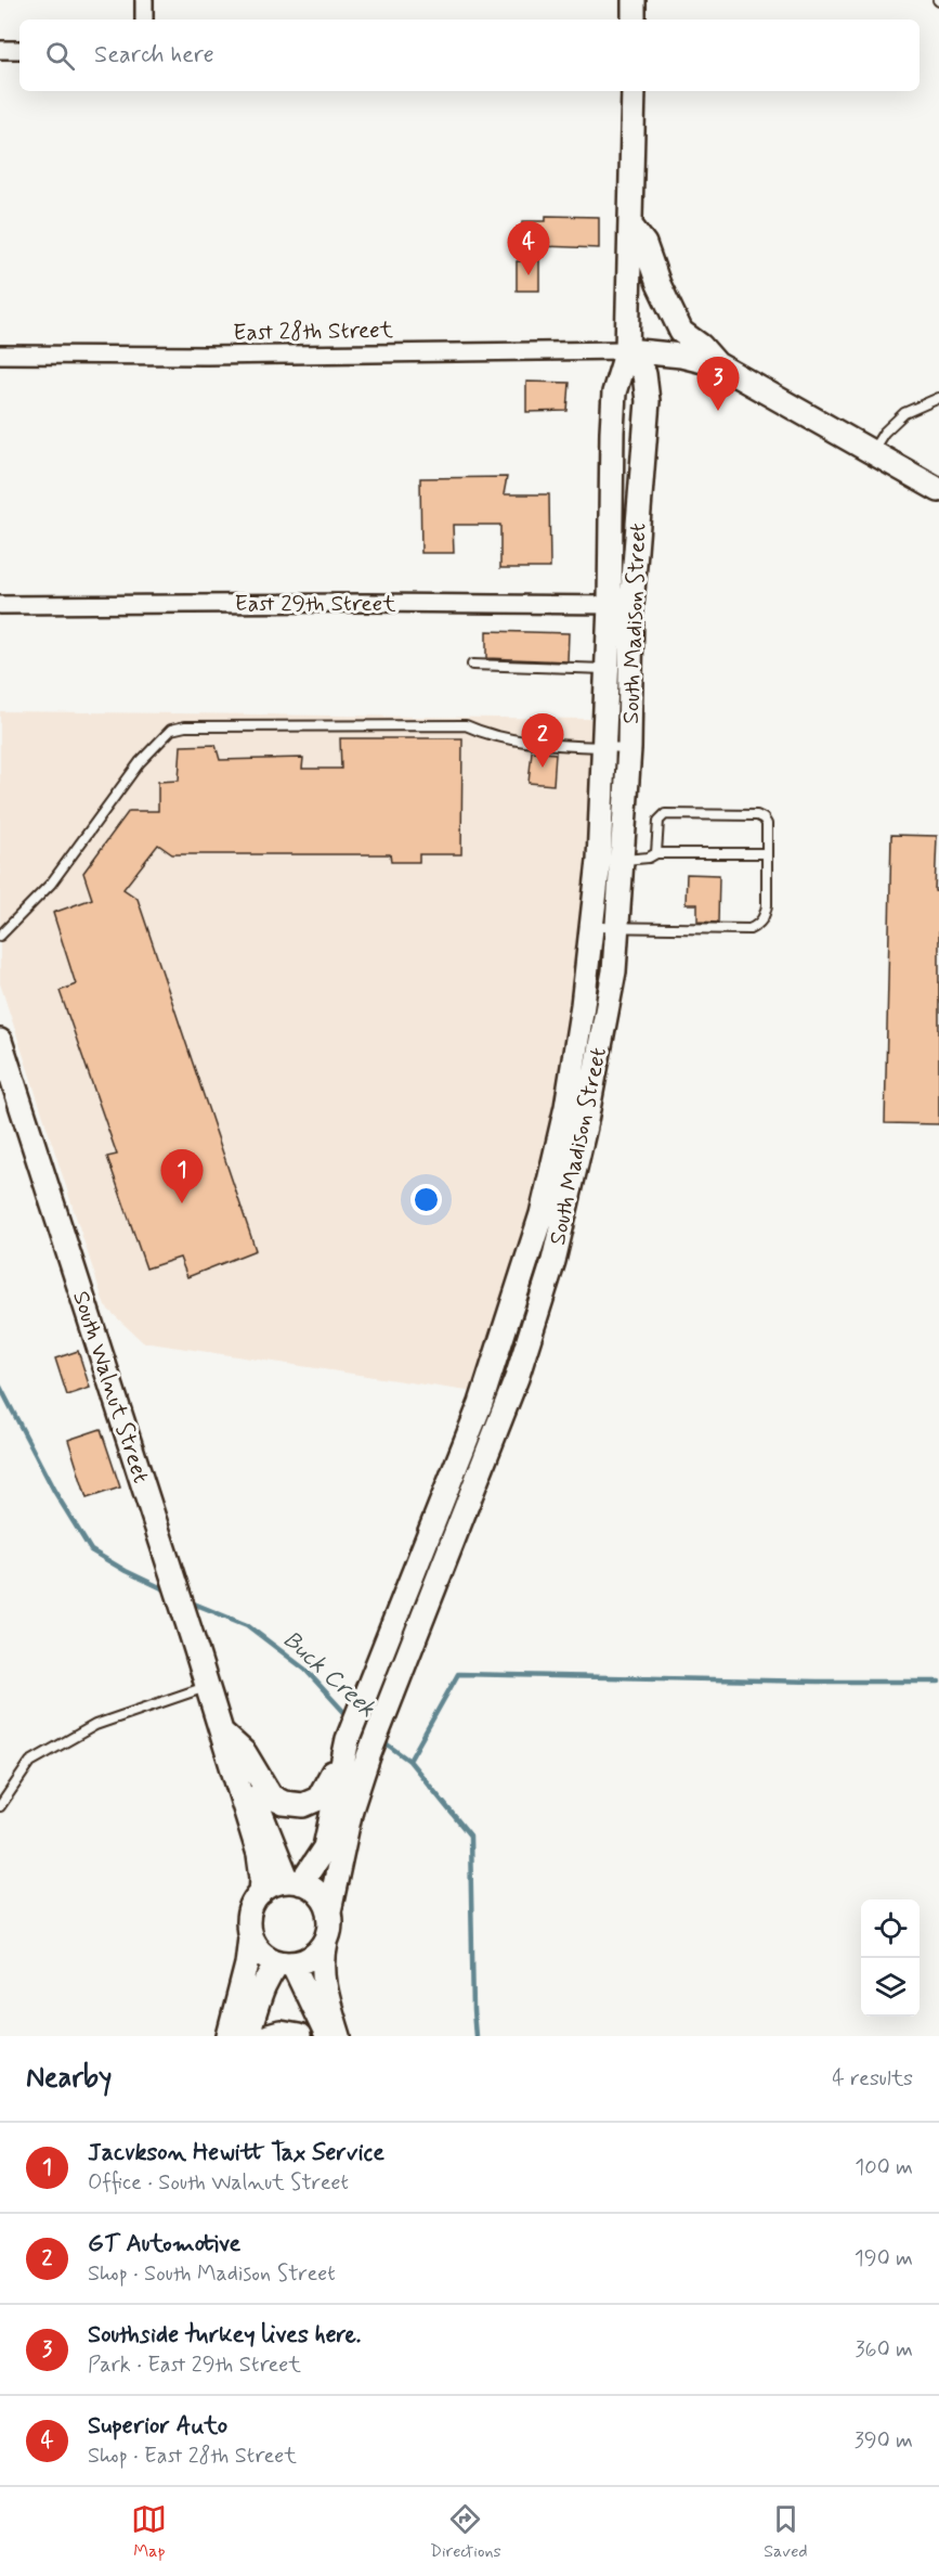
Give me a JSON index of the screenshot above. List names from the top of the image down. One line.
{"streets":{"main road":["South Madison Street","South Walnut Street"],"street":["East 28th Street","East 29th Street"]},"crossings":[["East 28th Street","South Madison Street"],["East 29th Street","South Madison Street"],["South Madison Street","South Walnut Street"]],"water":["Buck Creek"],"page":{"search":"Search here","pins":["4","3","2","1"],"heading":["Nearby","4 results"],"list":[{"mark":"1","name":"Jacvkson Hewitt Tax Service","note":"Office · South Walnut Street","value":"100 m"},{"mark":"2","name":"GT Automotive","note":"Shop · South Madison Street","value":"190 m"},{"mark":"3","name":"Southside turkey lives here.","note":"Park · East 29th Street","value":"360 m"},{"mark":"4","name":"Superior Auto","note":"Shop · East 28th Street","value":"390 m"}],"nav":["Map","Directions","Saved"]}}
